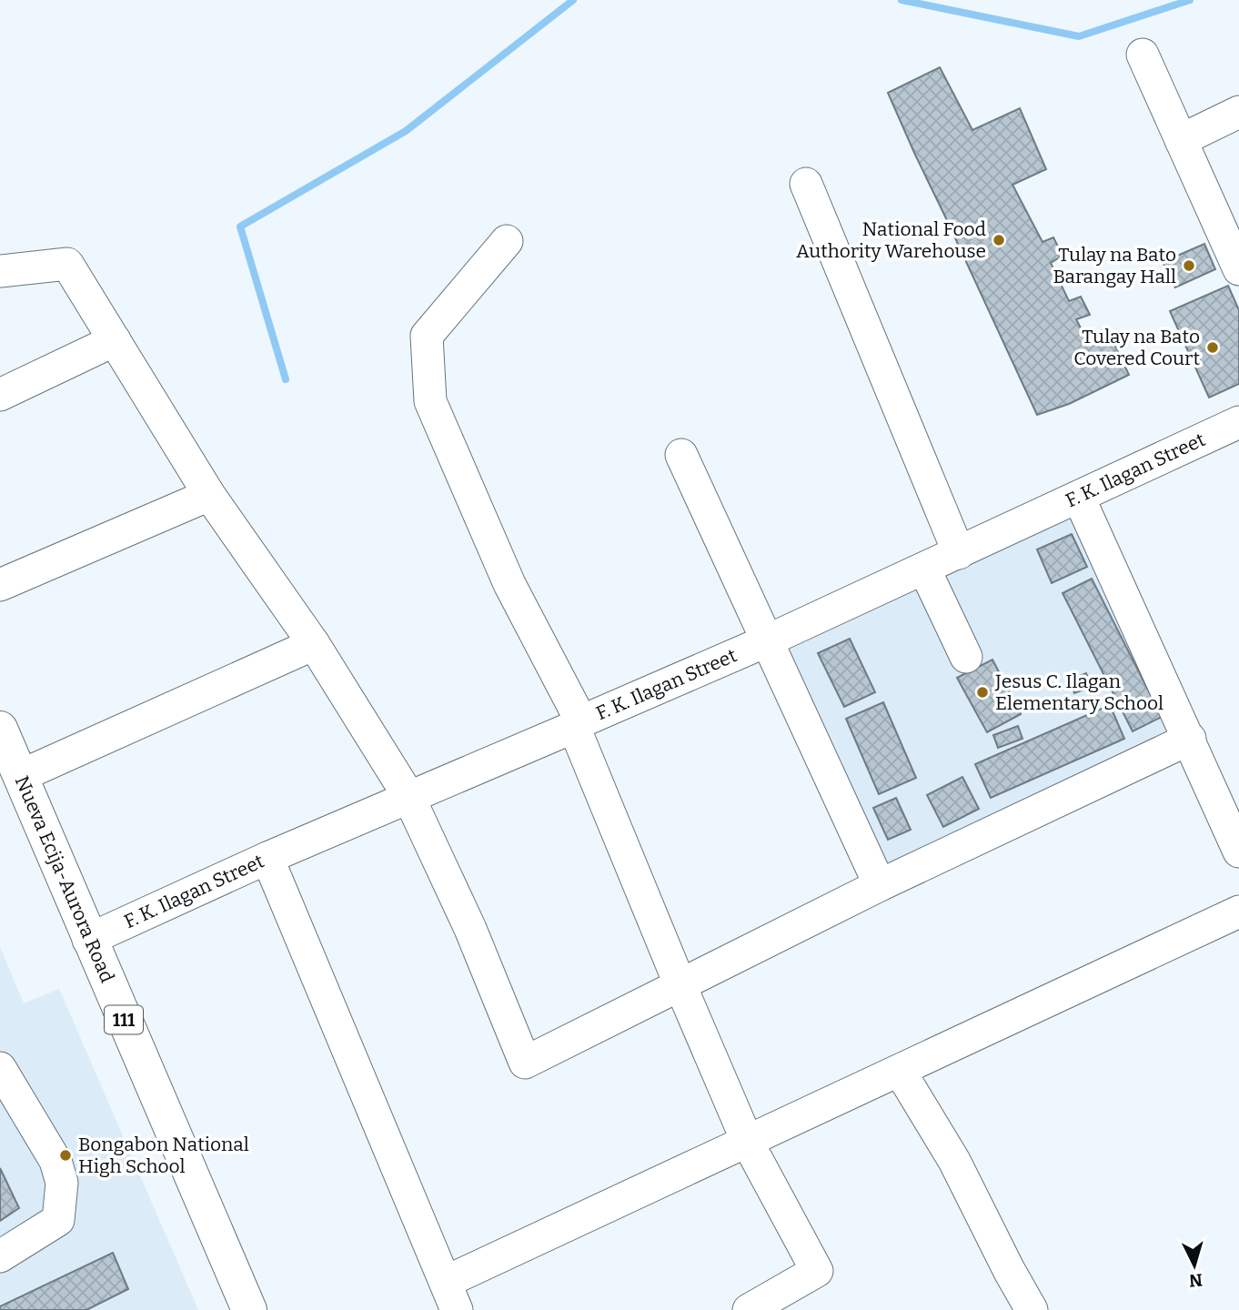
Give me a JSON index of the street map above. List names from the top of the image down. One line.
{"streets":{"main road":["Nueva Ecija-Aurora Road","111"],"street":["F. K. Ilagan Street"]},"crossings":[["F. K. Ilagan Street","Nueva Ecija-Aurora Road"]],"places":["National Food Authority Warehouse","Tulay na Bato Barangay Hall","Tulay na Bato Covered Court","Jesus C. Ilagan Elementary School","Bongabon National High School"],"north":"bottom"}
